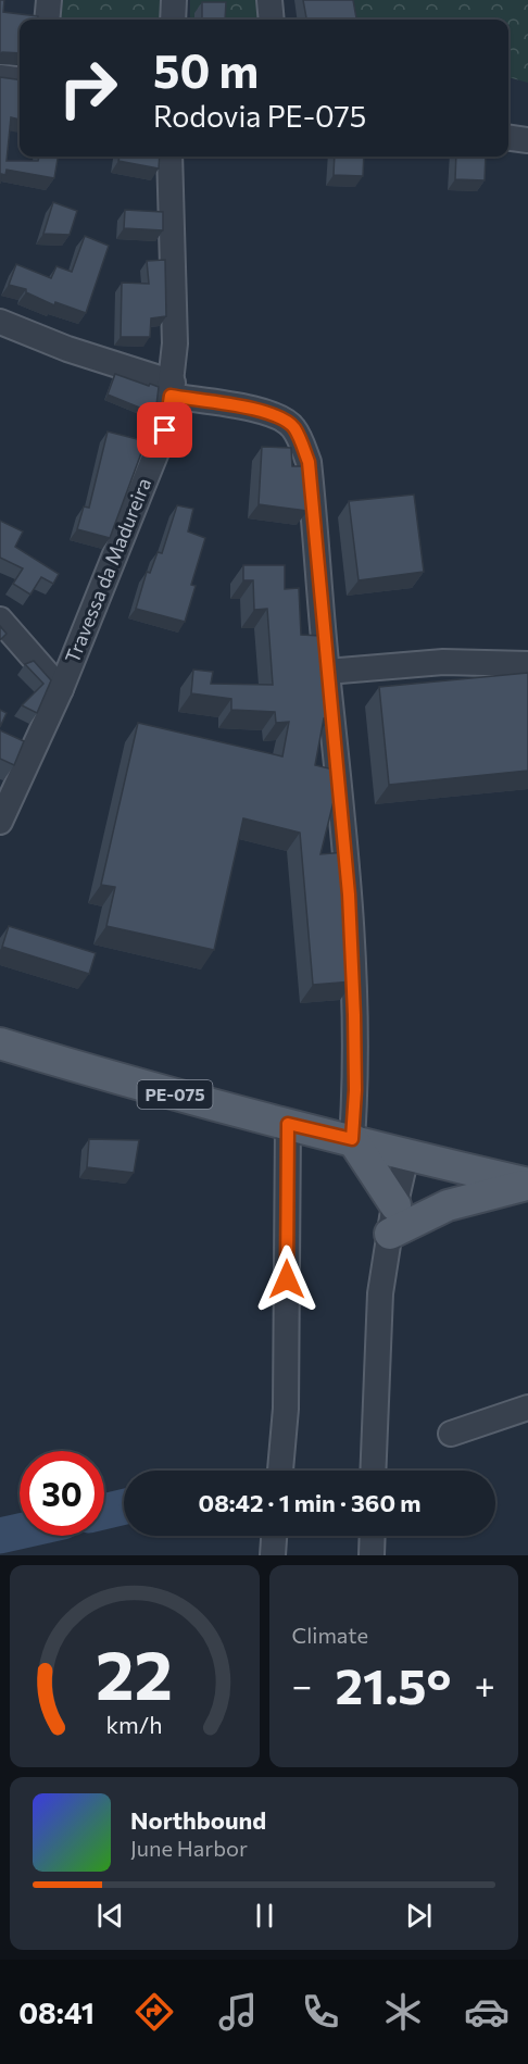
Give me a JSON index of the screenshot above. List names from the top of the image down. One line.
{"streets":{"main road":["PE-075"],"street":["Travessa da Madureira"]},"page":{"turn":["50 m","Rodovia PE-075"],"limit":"30","trip":"08:42 · 1 min · 360 m","tile":"Climate","heat":["−","21.5°","+"],"song":["Northbound","June Harbor"],"tabs":"08:41","gauge":["22","km/h"]}}
